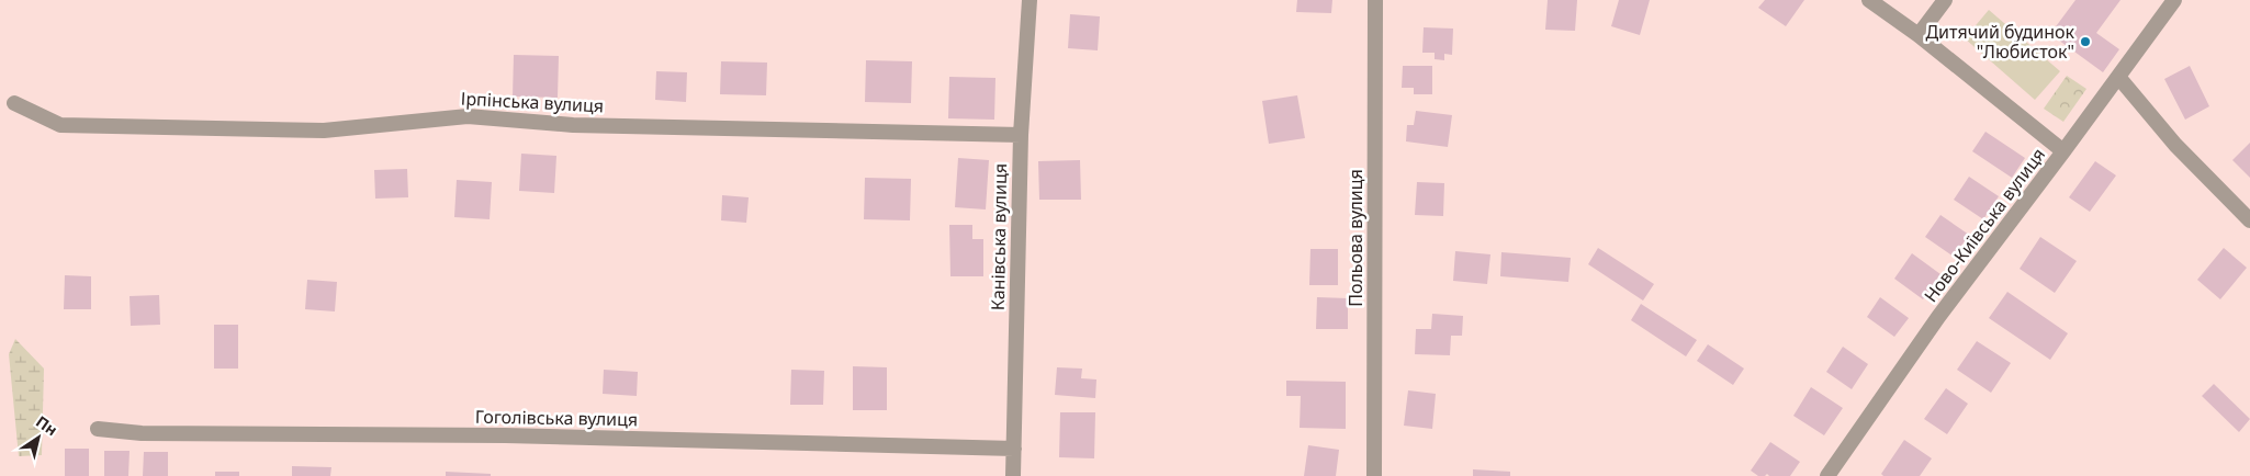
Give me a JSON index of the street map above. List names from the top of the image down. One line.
{"streets":{"street":["Ірпінська вулиця","Ново-Київська вулиця","Канівська вулиця","Польова вулиця","Гоголівська вулиця"]},"crossings":[["Ірпінська вулиця","Канівська вулиця"],["Канівська вулиця","Гоголівська вулиця"]],"places":["Дитячий будинок \"Любисток\""],"north":"top right"}
